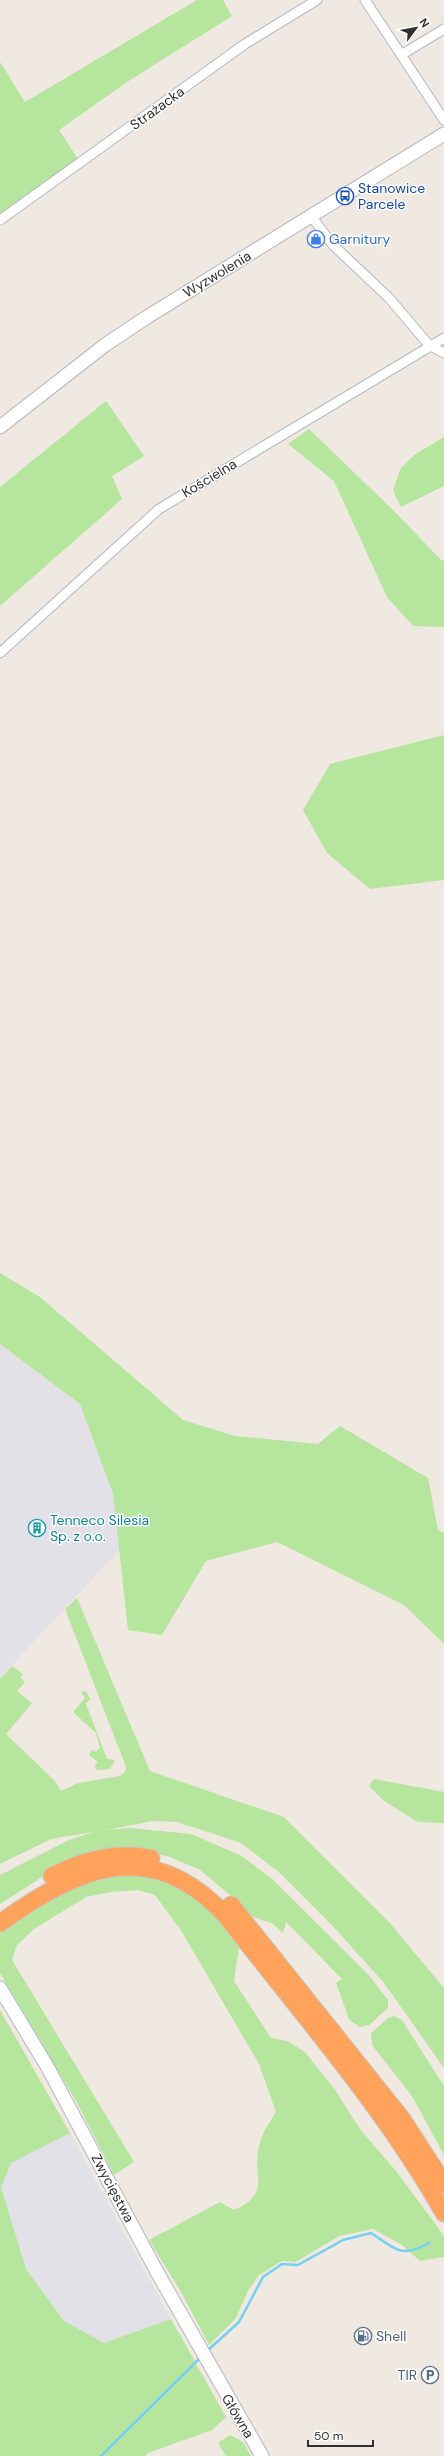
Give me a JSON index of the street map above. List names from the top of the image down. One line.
{"streets":{"main road":["Wyzwolenia","Zwycięstwa","Główna"],"street":["Strażacka","Kościelna"]},"crossings":[["Zwycięstwa","Główna"]],"places":{"bus stop":["Stanowice Parcele"],"shop":["Garnitury"],"building":["Tenneco Silesia Sp. z o.o."],"fuel station":["Shell"],"parking":["TIR"]},"scale_bar":"50 m","north":"top right"}
